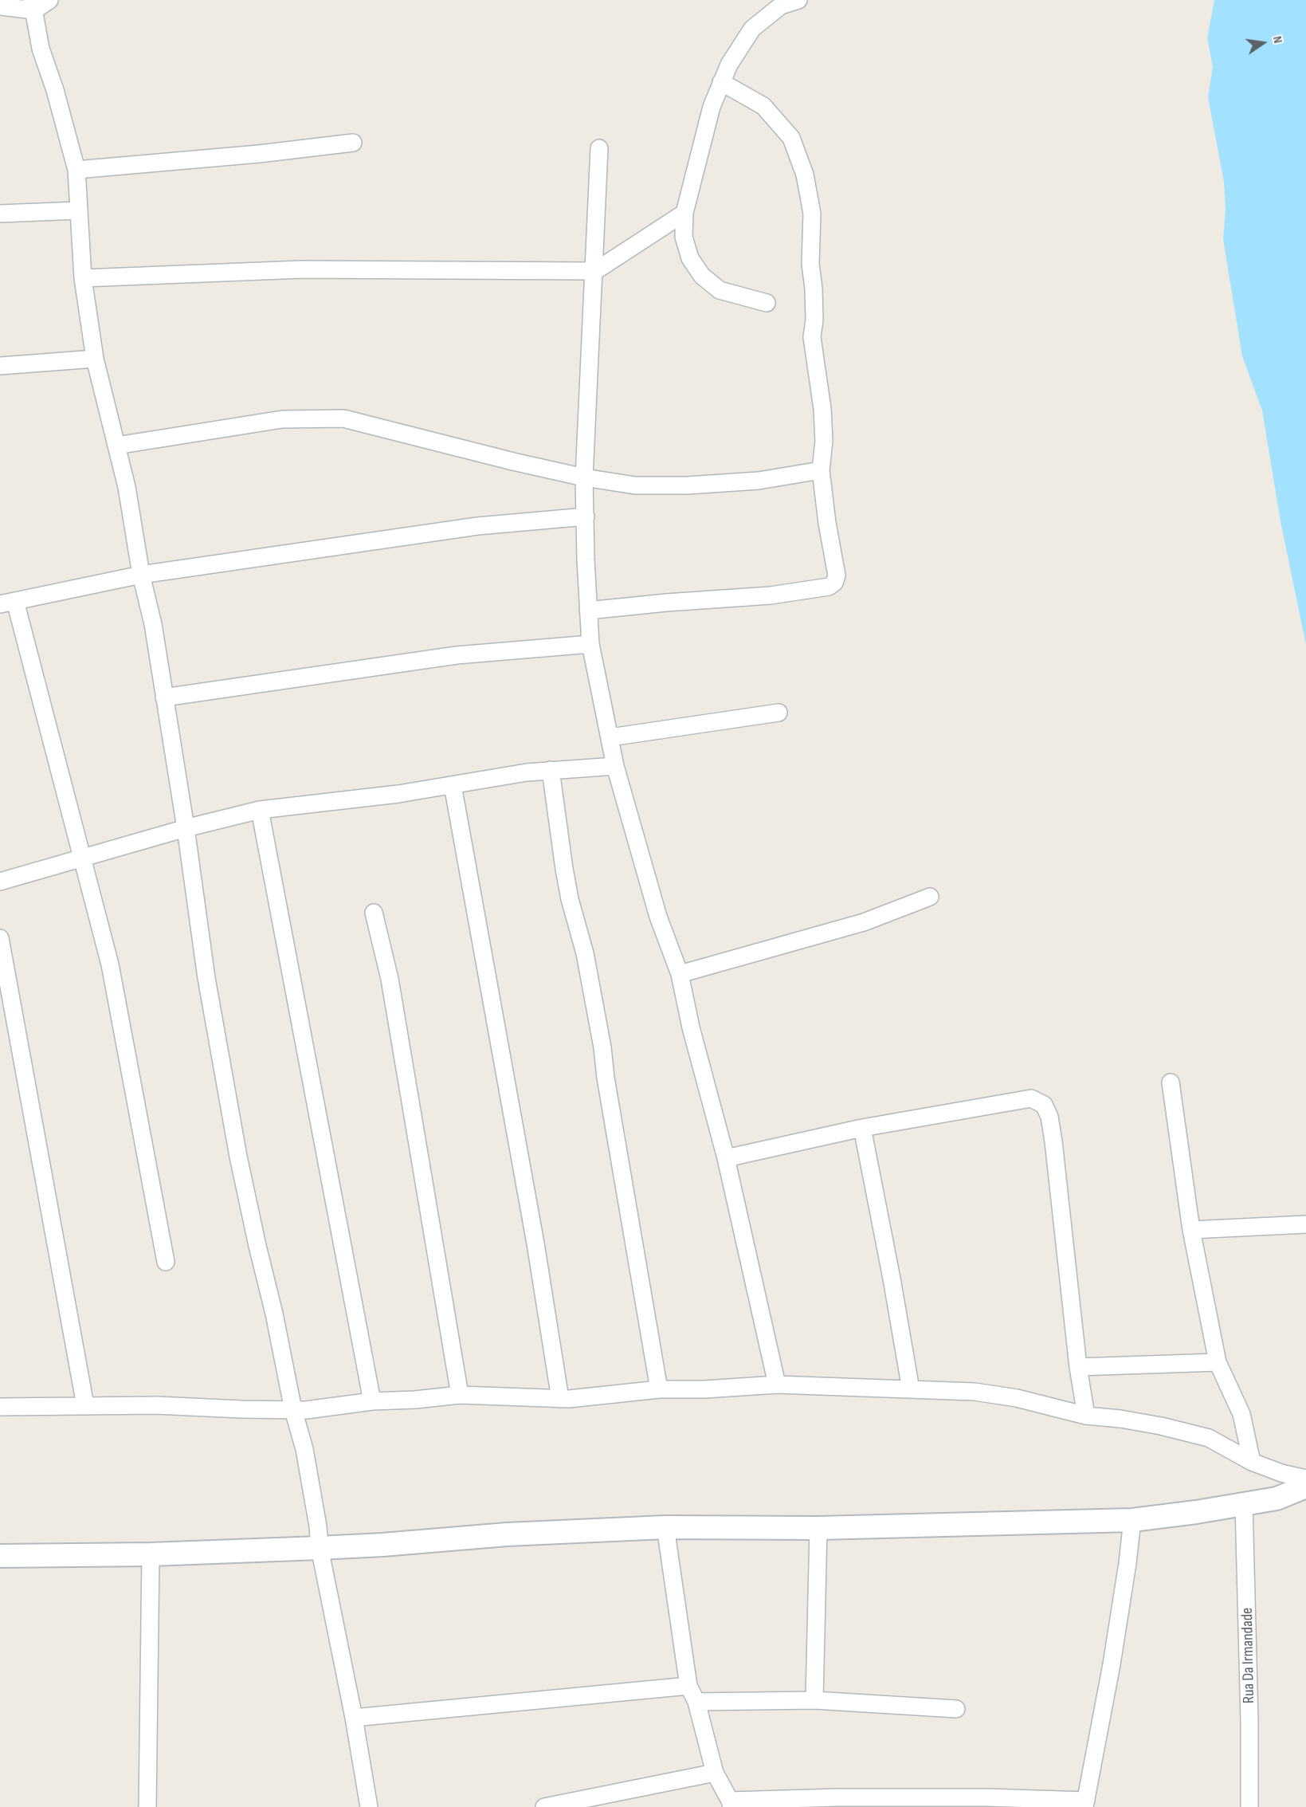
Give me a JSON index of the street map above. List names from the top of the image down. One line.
{"streets":{"street":["Rua Da Irmandade"]},"north":"right"}
